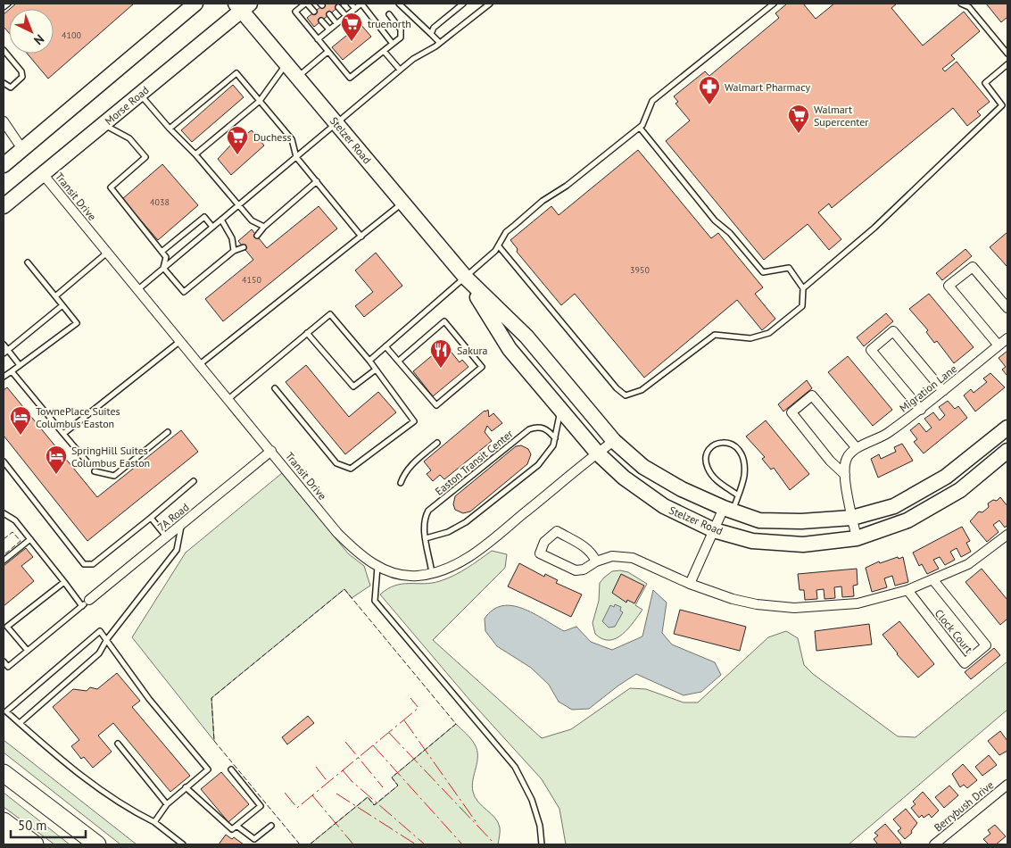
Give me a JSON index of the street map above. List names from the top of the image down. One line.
{"streets":{"main road":["Morse Road","Stelzer Road"],"street":["Transit Drive","Migration Lane","7A Road","Clock Court","Berrybush Drive"],"lane":["Easton Transit Center"]},"crossings":[["Morse Road","Stelzer Road"],["Morse Road","Transit Drive"],["Stelzer Road","Transit Drive"],["Transit Drive","Easton Transit Center"],["Transit Drive","7A Road"]],"places":{"supermarket":["truenorth","Walmart Supercenter","Duchess"],"pharmacy":["Walmart Pharmacy"],"restaurant":["Sakura"],"hotel":["TownePlace Suites Columbus Easton","SpringHill Suites Columbus Easton"]},"house_numbers":["4100","4038","3950","4150"],"scale_bar":"50 m","north":"bottom right"}
